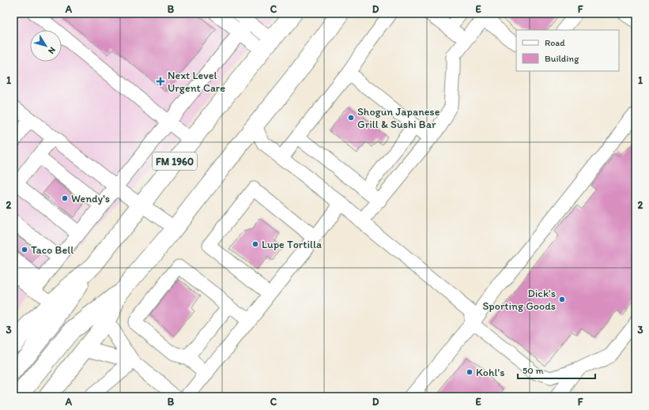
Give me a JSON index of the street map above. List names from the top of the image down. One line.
{"streets":{"main road":["FM 1960"]},"places":{"health":["Next Level Urgent Care"],"other":["Shogun Japanese Grill & Sushi Bar","Wendy's","Lupe Tortilla","Taco Bell","Dick's Sporting Goods","Kohl's"]},"legend":["Road","Building"],"scale_bar":"50 m","north":"bottom right","grid":{"columns":["A","B","C","D","E","F"],"rows":["1","2","3"]}}
